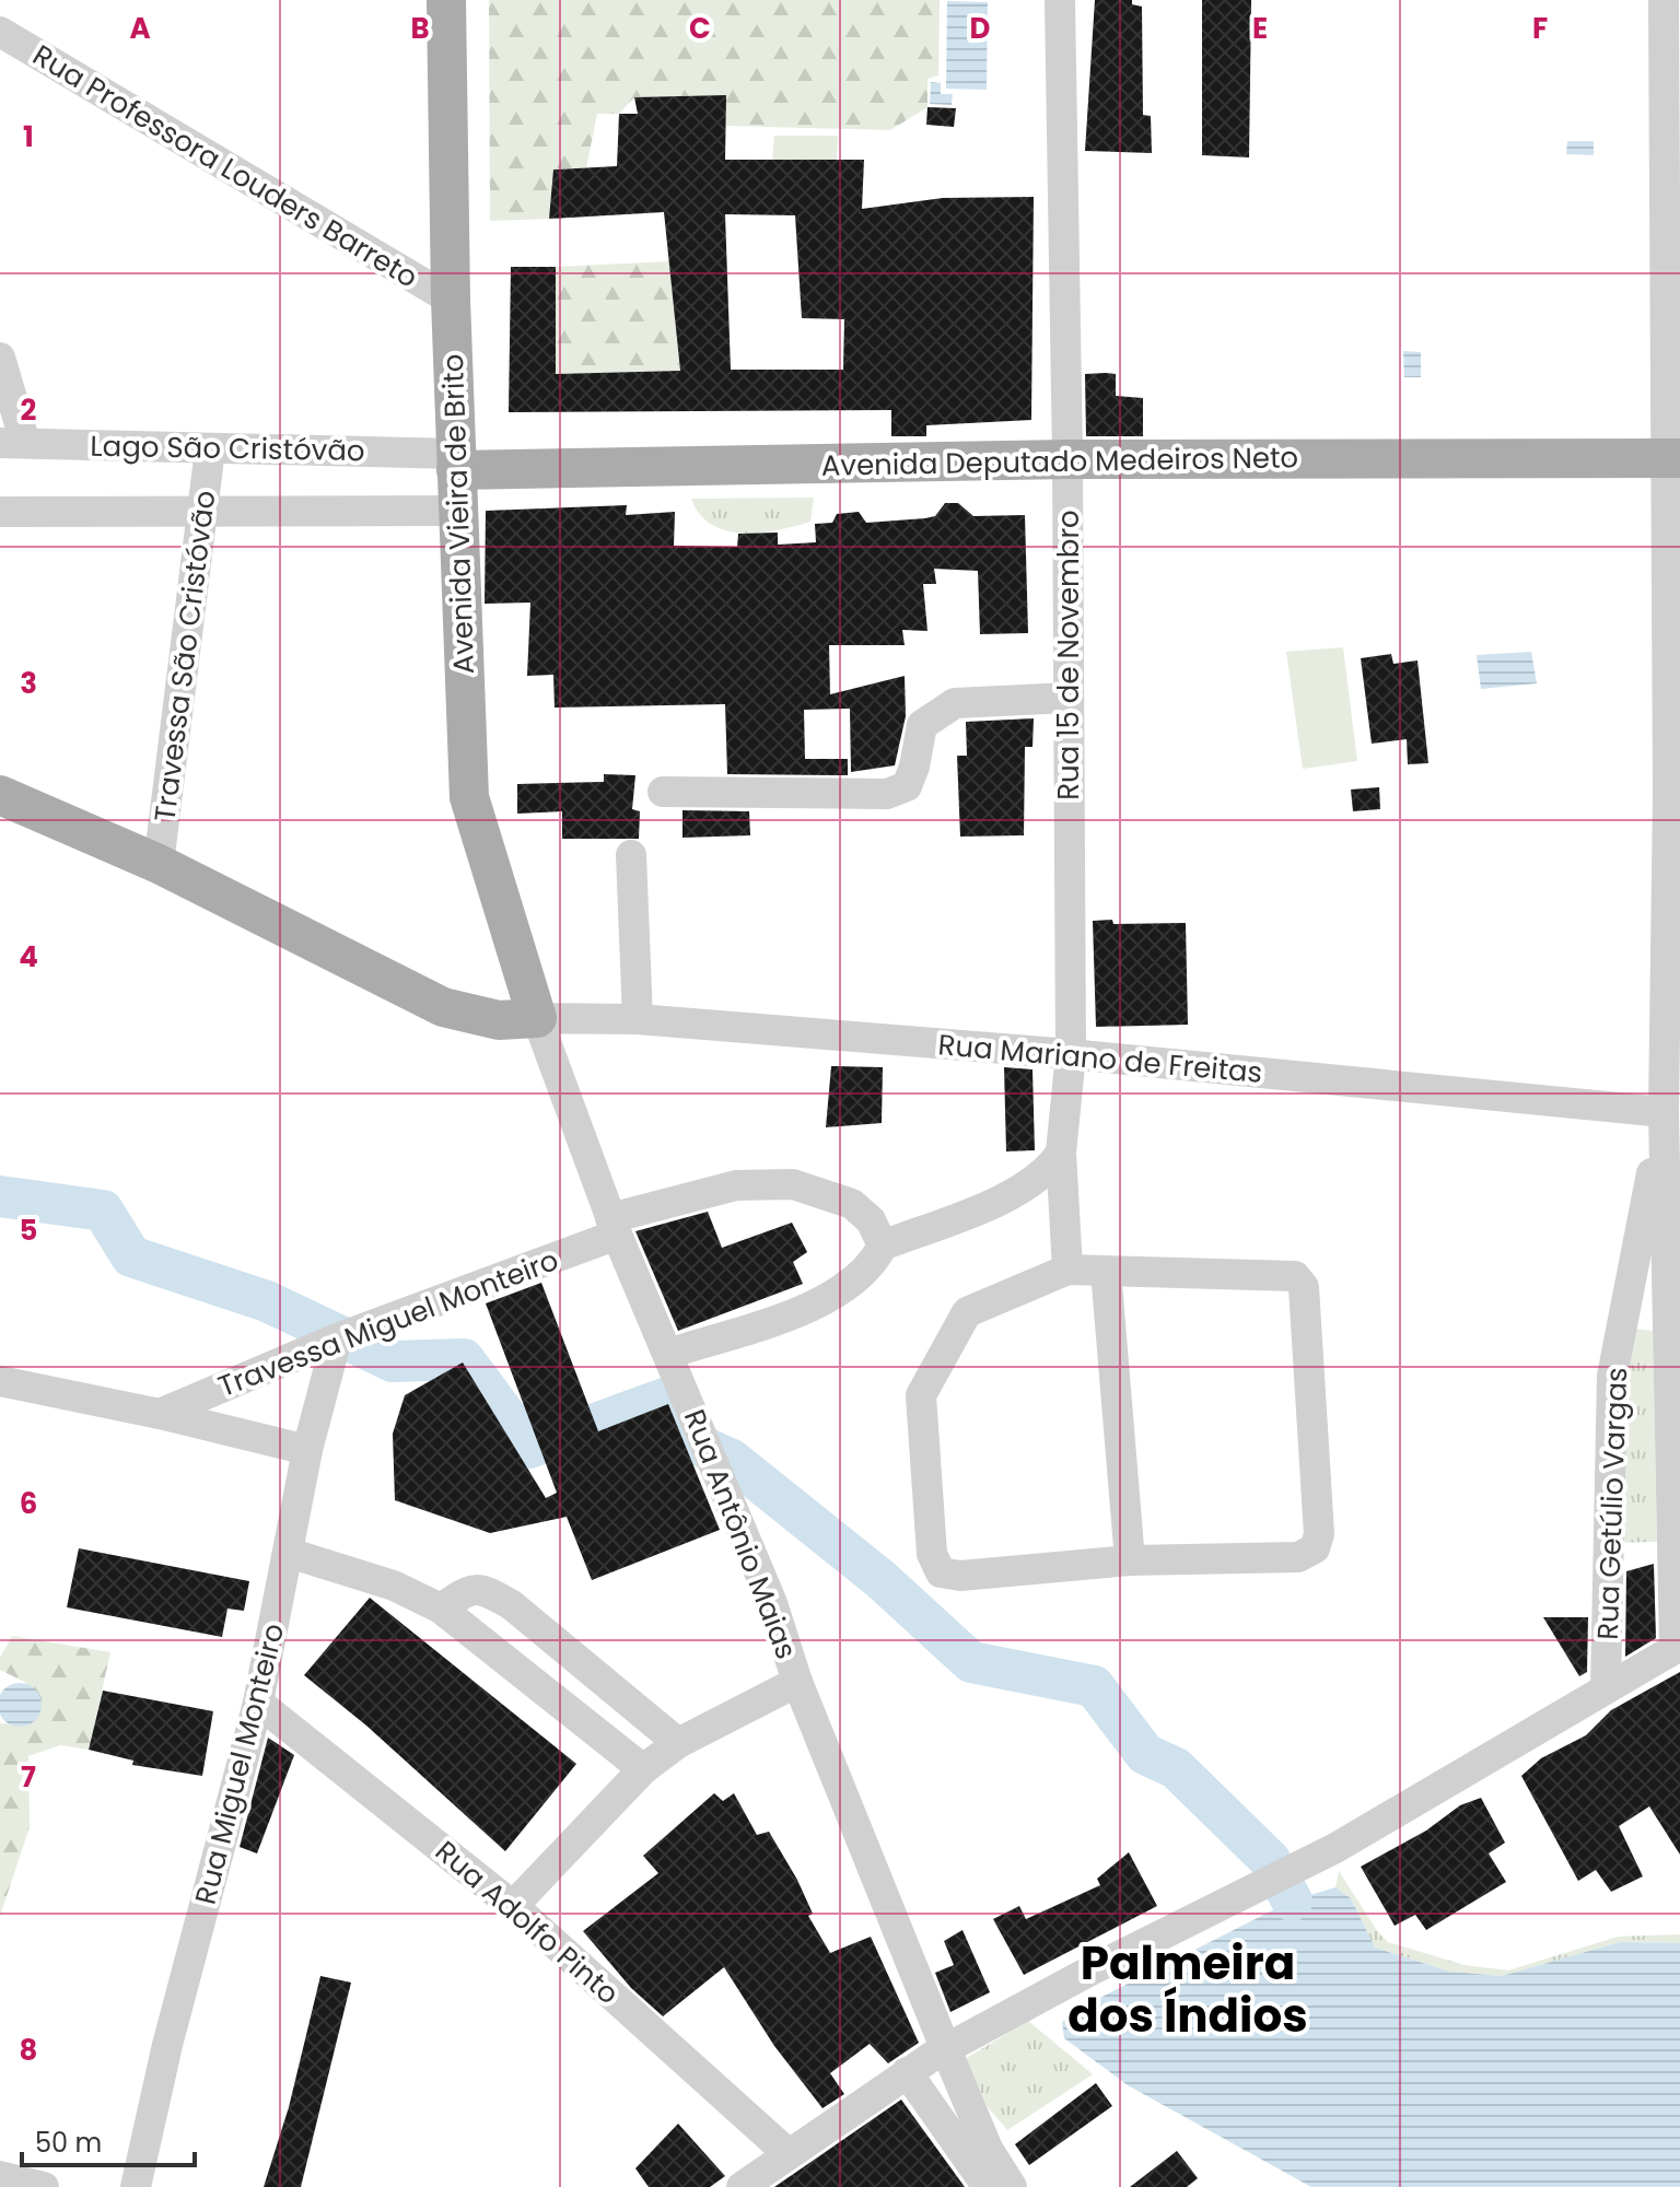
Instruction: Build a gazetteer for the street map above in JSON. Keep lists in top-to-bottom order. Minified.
{"streets":{"main road":["Avenida Deputado Medeiros Neto","Avenida Vieira de Brito"],"street":["Rua Professora Louders Barreto","Lago São Cristóvão","Rua 15 de Novembro","Travessa São Cristóvão","Rua Mariano de Freitas","Travessa Miguel Monteiro","Rua Getúlio Vargas","Rua Antônio Maias","Rua Miguel Monteiro","Rua Adolfo Pinto"]},"crossings":[["Rua Professora Louders Barreto","Avenida Vieira de Brito"],["Lago São Cristóvão","Avenida Deputado Medeiros Neto"],["Lago São Cristóvão","Avenida Vieira de Brito"],["Lago São Cristóvão","Travessa São Cristóvão"],["Avenida Deputado Medeiros Neto","Avenida Vieira de Brito"],["Avenida Deputado Medeiros Neto","Rua 15 de Novembro"],["Avenida Deputado Medeiros Neto","Rua Getúlio Vargas"],["Avenida Vieira de Brito","Rua Mariano de Freitas"],["Avenida Vieira de Brito","Rua Antônio Maias"],["Rua 15 de Novembro","Rua Mariano de Freitas"],["Rua Mariano de Freitas","Rua Getúlio Vargas"],["Rua Mariano de Freitas","Rua Antônio Maias"],["Travessa Miguel Monteiro","Rua Antônio Maias"],["Travessa Miguel Monteiro","Rua Miguel Monteiro"],["Rua Miguel Monteiro","Rua Adolfo Pinto"]],"districts":["Palmeira dos Índios"],"scale_bar":"50 m","grid":{"columns":["A","B","C","D","E","F"],"rows":["1","2","3","4","5","6","7","8"]}}
